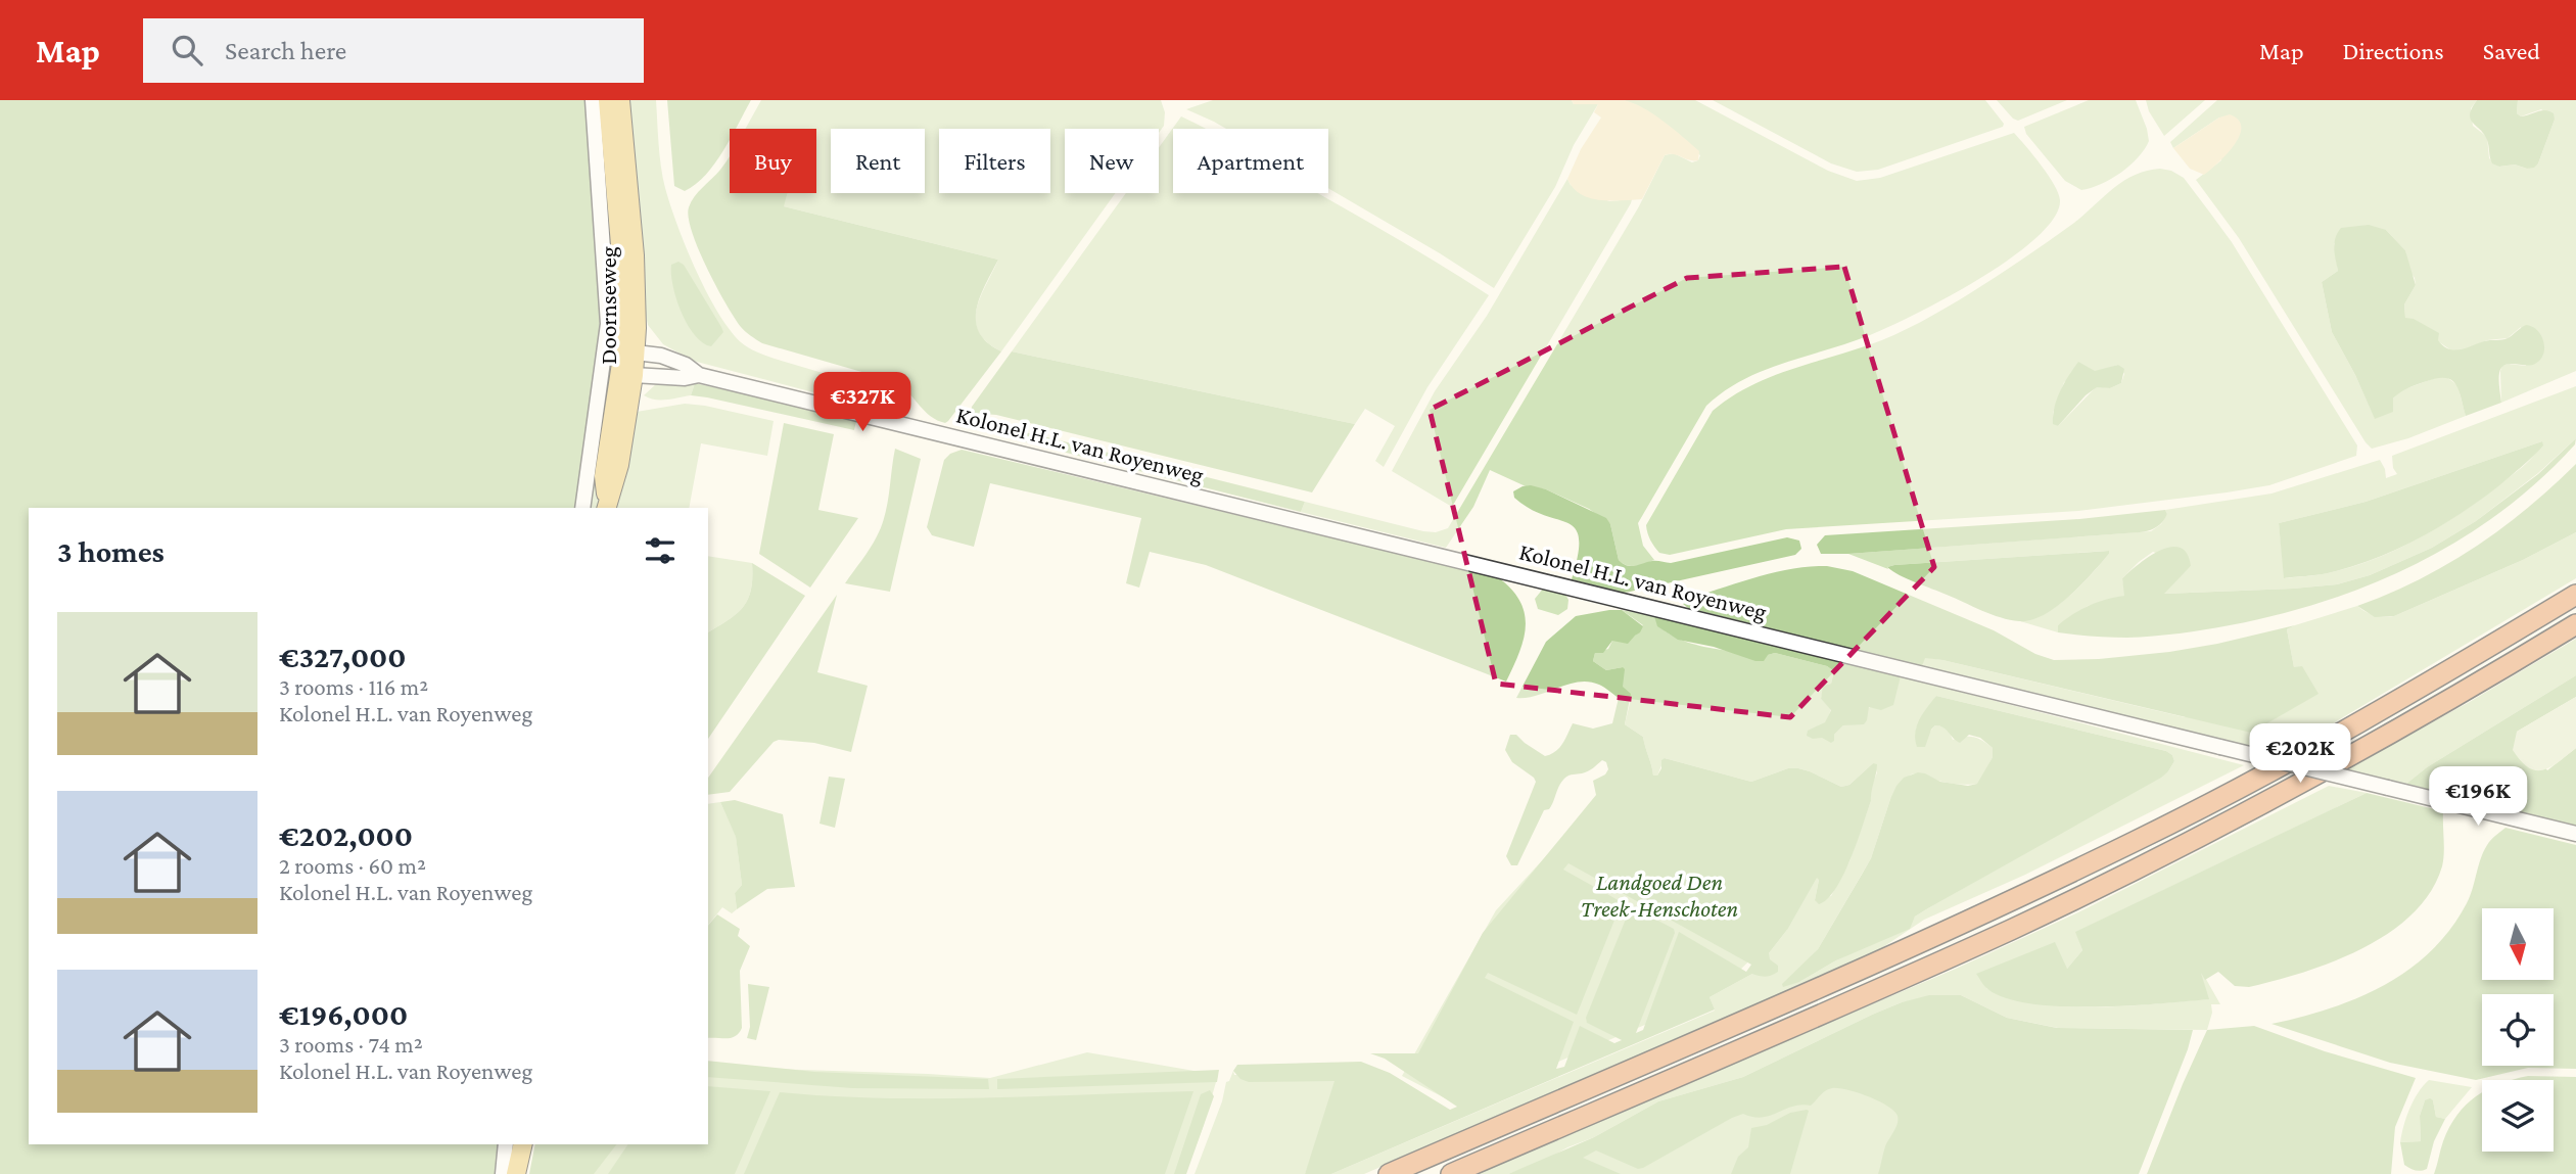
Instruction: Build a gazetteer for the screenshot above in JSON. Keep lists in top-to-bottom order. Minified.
{"streets":{"main road":["Doornseweg"],"street":["Kolonel H.L. van Royenweg"]},"crossings":[["Doornseweg","Kolonel H.L. van Royenweg"]],"parks":["Landgoed Den Treek-Henschoten"],"north":"bottom","page":{"header":"Map","search":"Search here","nav":["Map","Directions","Saved"],"chip":["Buy","Rent","Filters","New","Apartment"],"price":["€327K","€202K","€196K"],"heading":"3 homes","list":[{"name":"€327,000","note":"3 rooms · 116 m² · Kolonel H.L. van Royenweg"},{"name":"€202,000","note":"2 rooms · 60 m² · Kolonel H.L. van Royenweg"},{"name":"€196,000","note":"3 rooms · 74 m² · Kolonel H.L. van Royenweg"}]}}
